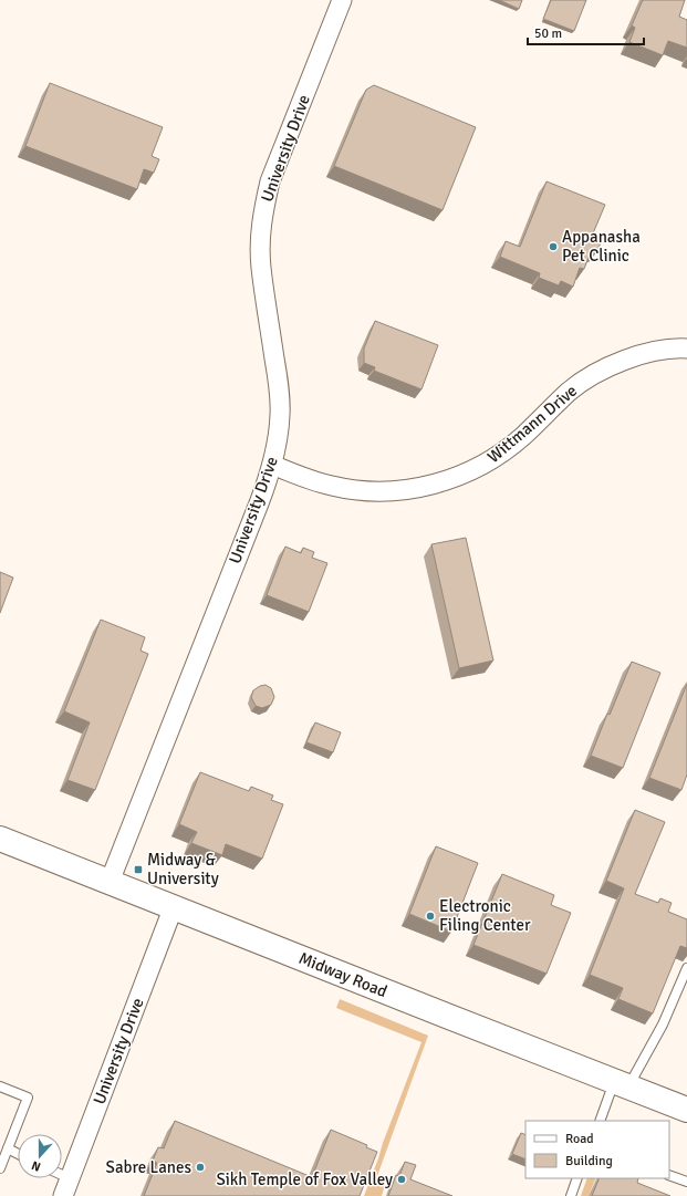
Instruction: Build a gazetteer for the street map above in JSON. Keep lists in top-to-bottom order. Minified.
{"streets":{"main road":["Midway Road"],"street":["University Drive","Wittmann Drive"]},"crossings":[["University Drive","Wittmann Drive"],["University Drive","Midway Road"]],"places":{"other":["Appanasha Pet Clinic","Electronic Filing Center","Sabre Lanes","Sikh Temple of Fox Valley"],"transit":["Midway & University"]},"legend":["Road","Building"],"scale_bar":"50 m","north":"bottom"}
